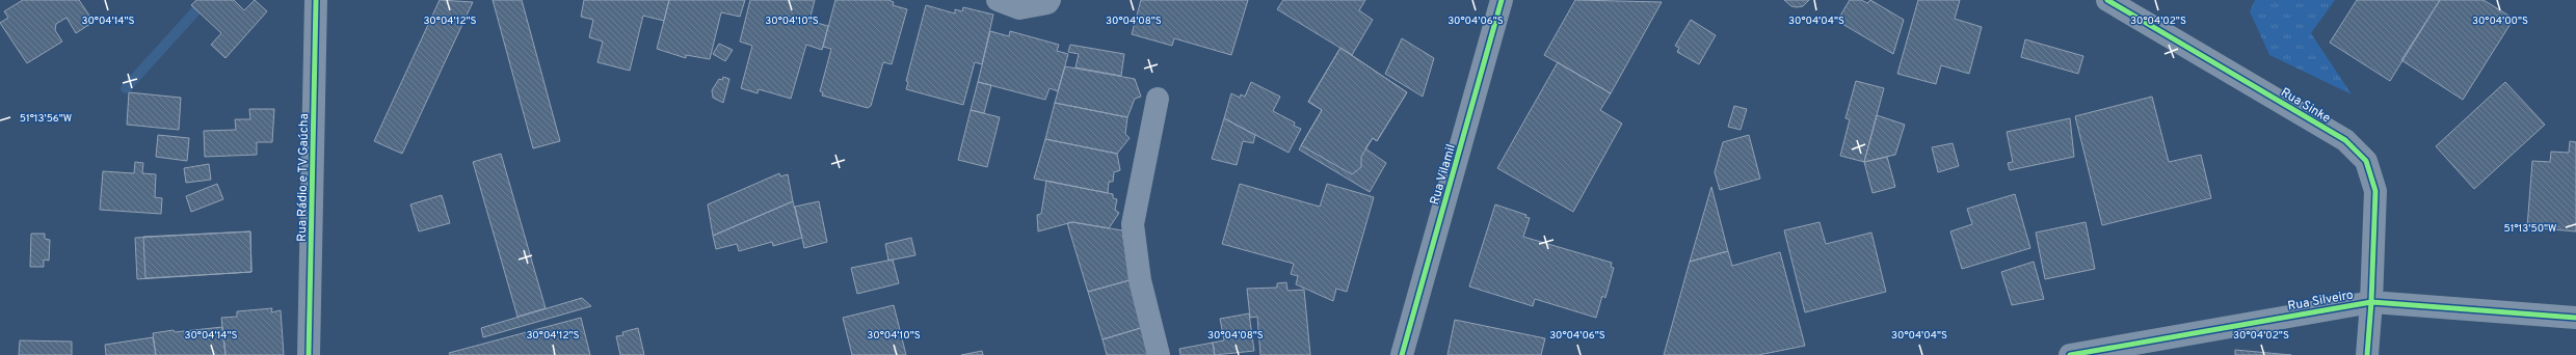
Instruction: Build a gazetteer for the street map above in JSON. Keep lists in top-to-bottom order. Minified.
{"streets":{"street":["Rua Sinke","Rua Vilamil","Rua Rádio e TV Gaúcha","Rua Silveiro"]},"crossings":[["Rua Sinke","Rua Silveiro"]],"coordinates":["30°04'14\"S","30°04'12\"S","30°04'10\"S","30°04'08\"S","30°04'06\"S","30°04'04\"S","30°04'02\"S","30°04'00\"S","51°13'56\"W","51°13'50\"W"]}
